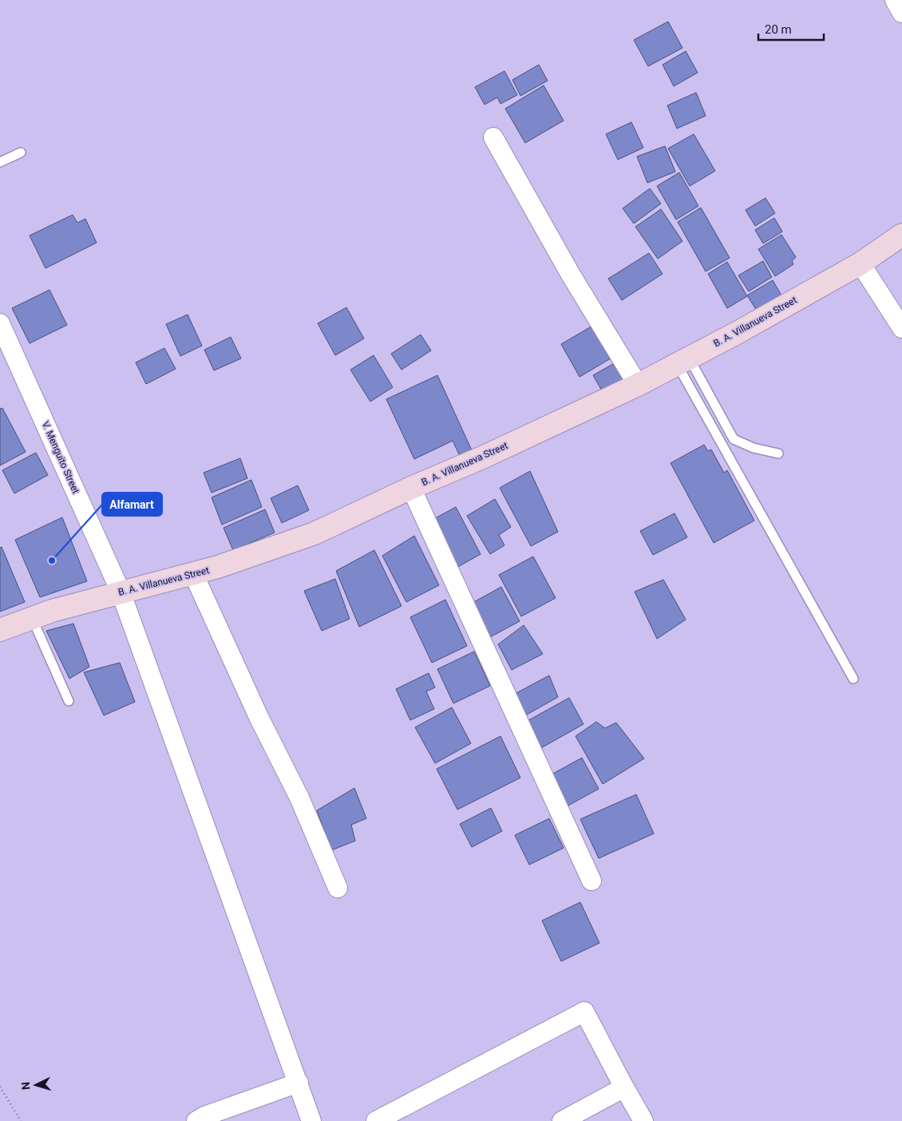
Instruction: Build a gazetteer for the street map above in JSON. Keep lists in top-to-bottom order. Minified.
{"streets":{"street":["B. A. Villanueva Street","V. Menguito Street"]},"crossings":[["B. A. Villanueva Street","V. Menguito Street"]],"places":["Alfamart"],"scale_bar":"20 m","north":"left"}
